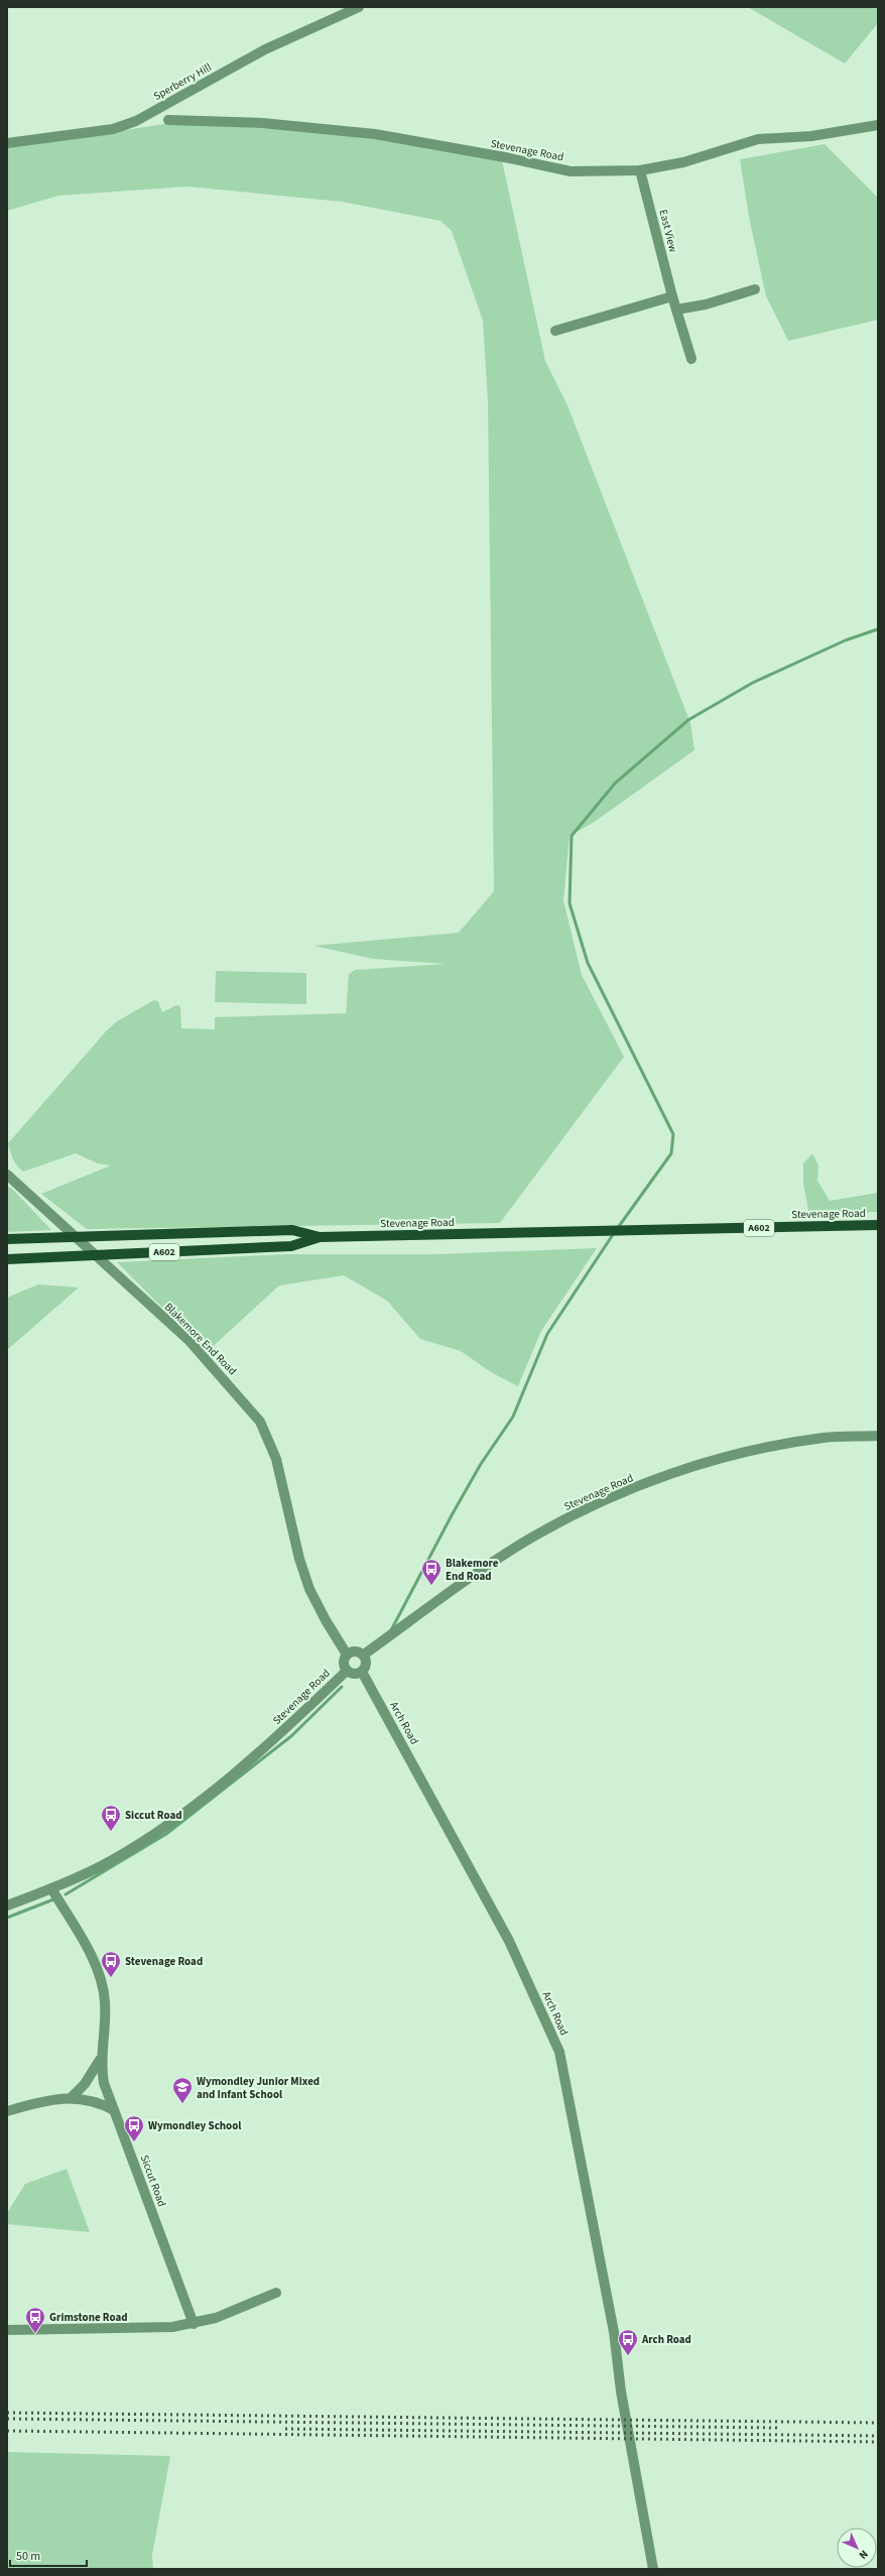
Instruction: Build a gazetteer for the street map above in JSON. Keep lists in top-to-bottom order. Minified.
{"streets":{"main road":["Stevenage Road","A602"],"street":["Sperberry Hill","East View","Blakemore End Road","Arch Road","Siccut Road"]},"crossings":[["Stevenage Road","East View"],["Stevenage Road","A602"],["Stevenage Road","Blakemore End Road"],["Stevenage Road","Arch Road"],["Stevenage Road","Siccut Road"],["Blakemore End Road","Arch Road"]],"places":{"bus stop":["Blakemore End Road","Siccut Road","Stevenage Road","Wymondley School","Grimstone Road","Arch Road"],"school or university":["Wymondley Junior Mixed and Infant School"]},"scale_bar":"50 m","north":"bottom right"}
